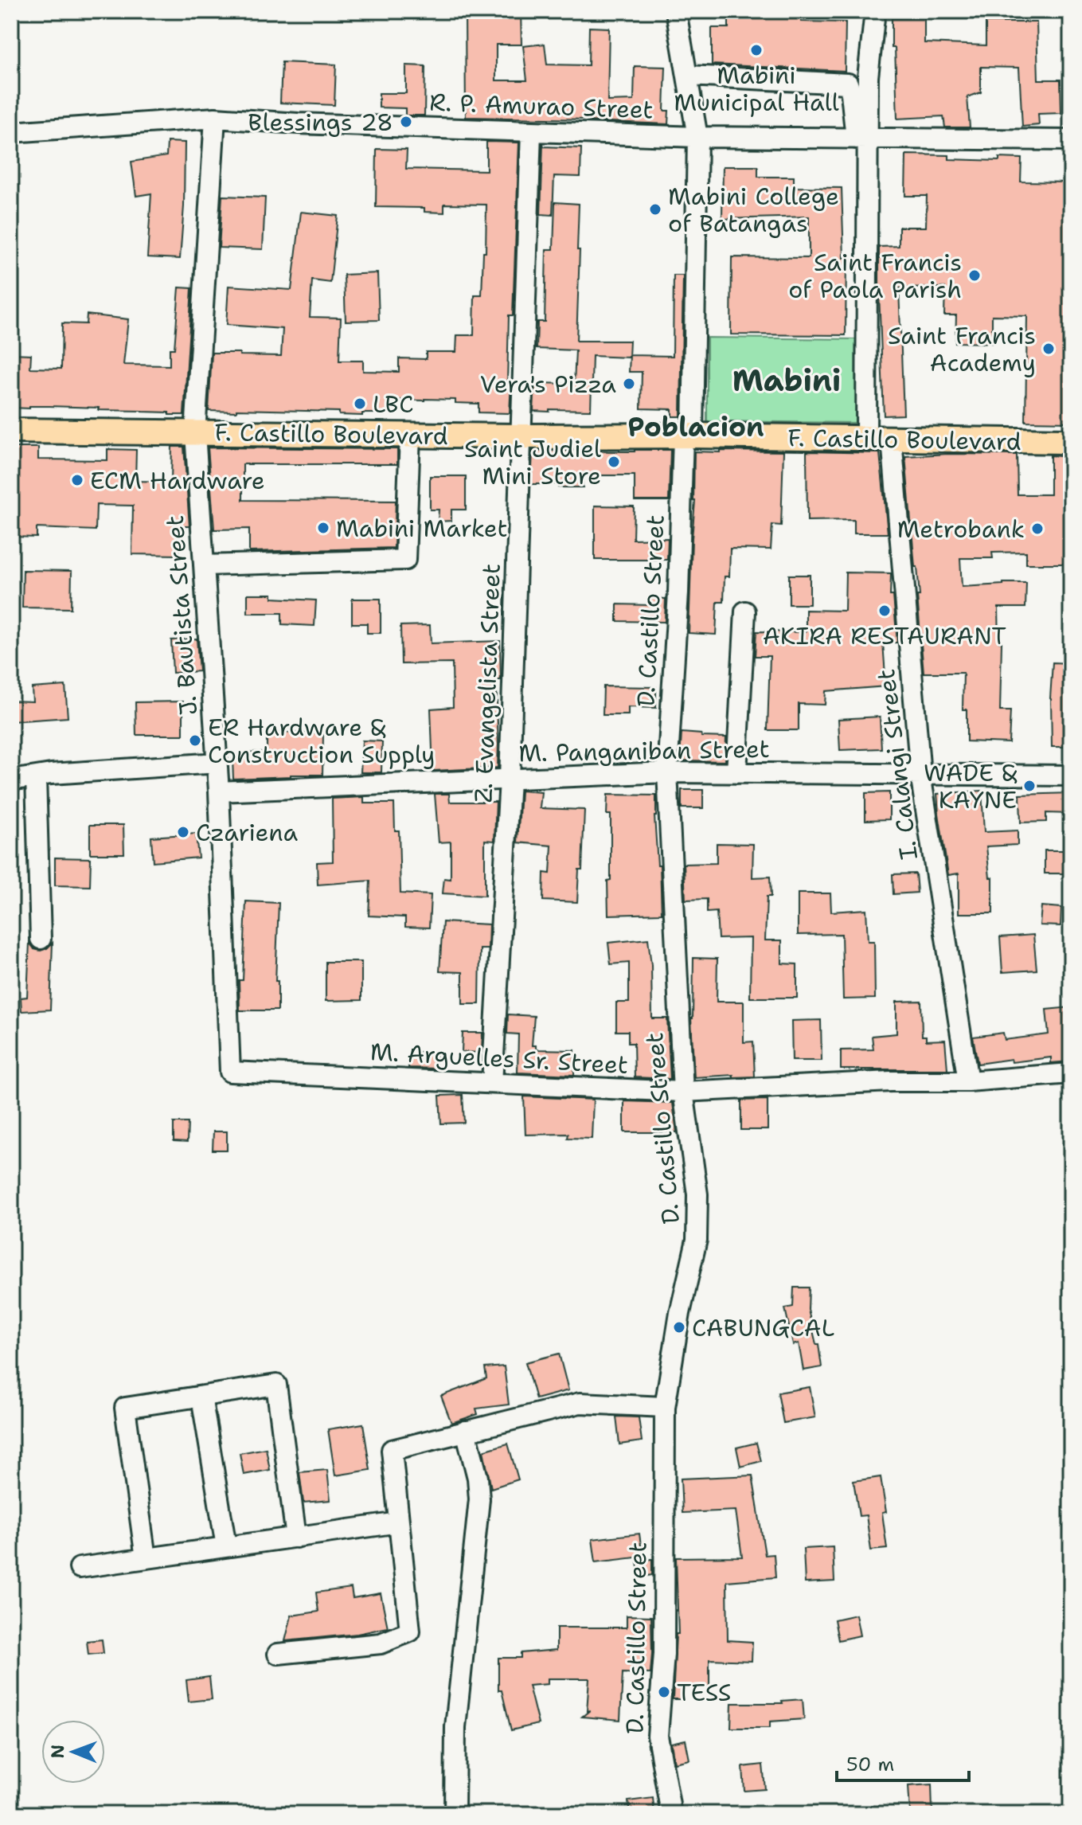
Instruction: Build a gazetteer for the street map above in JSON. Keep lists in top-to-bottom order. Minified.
{"streets":{"main road":["F. Castillo Boulevard"],"street":["R. P. Amurao Street","D. Castillo Street","J. Bautista Street","Z. Evangelista Street","M. Panganiban Street","I. Calangi Street","M. Arguelles Sr. Street"]},"crossings":[["R. P. Amurao Street","D. Castillo Street"],["R. P. Amurao Street","J. Bautista Street"],["R. P. Amurao Street","Z. Evangelista Street"],["F. Castillo Boulevard","D. Castillo Street"],["F. Castillo Boulevard","J. Bautista Street"],["F. Castillo Boulevard","Z. Evangelista Street"],["F. Castillo Boulevard","I. Calangi Street"],["D. Castillo Street","M. Panganiban Street"],["D. Castillo Street","M. Arguelles Sr. Street"],["J. Bautista Street","M. Panganiban Street"],["J. Bautista Street","M. Arguelles Sr. Street"],["Z. Evangelista Street","M. Panganiban Street"],["Z. Evangelista Street","M. Arguelles Sr. Street"],["M. Panganiban Street","I. Calangi Street"],["I. Calangi Street","M. Arguelles Sr. Street"]],"districts":["Mabini","Poblacion"],"places":["Mabini Municipal Hall","Blessings 28","Mabini College of Batangas","Saint Francis of Paola Parish","Saint Francis Academy","Vera's Pizza","LBC","Saint Judiel Mini Store","ECM Hardware","Mabini Market","Metrobank","AKIRA RESTAURANT","ER Hardware & Construction Supply","WADE & KAYNE","Czariena","CABUNGCAL","TESS"],"scale_bar":"50 m","north":"left"}
